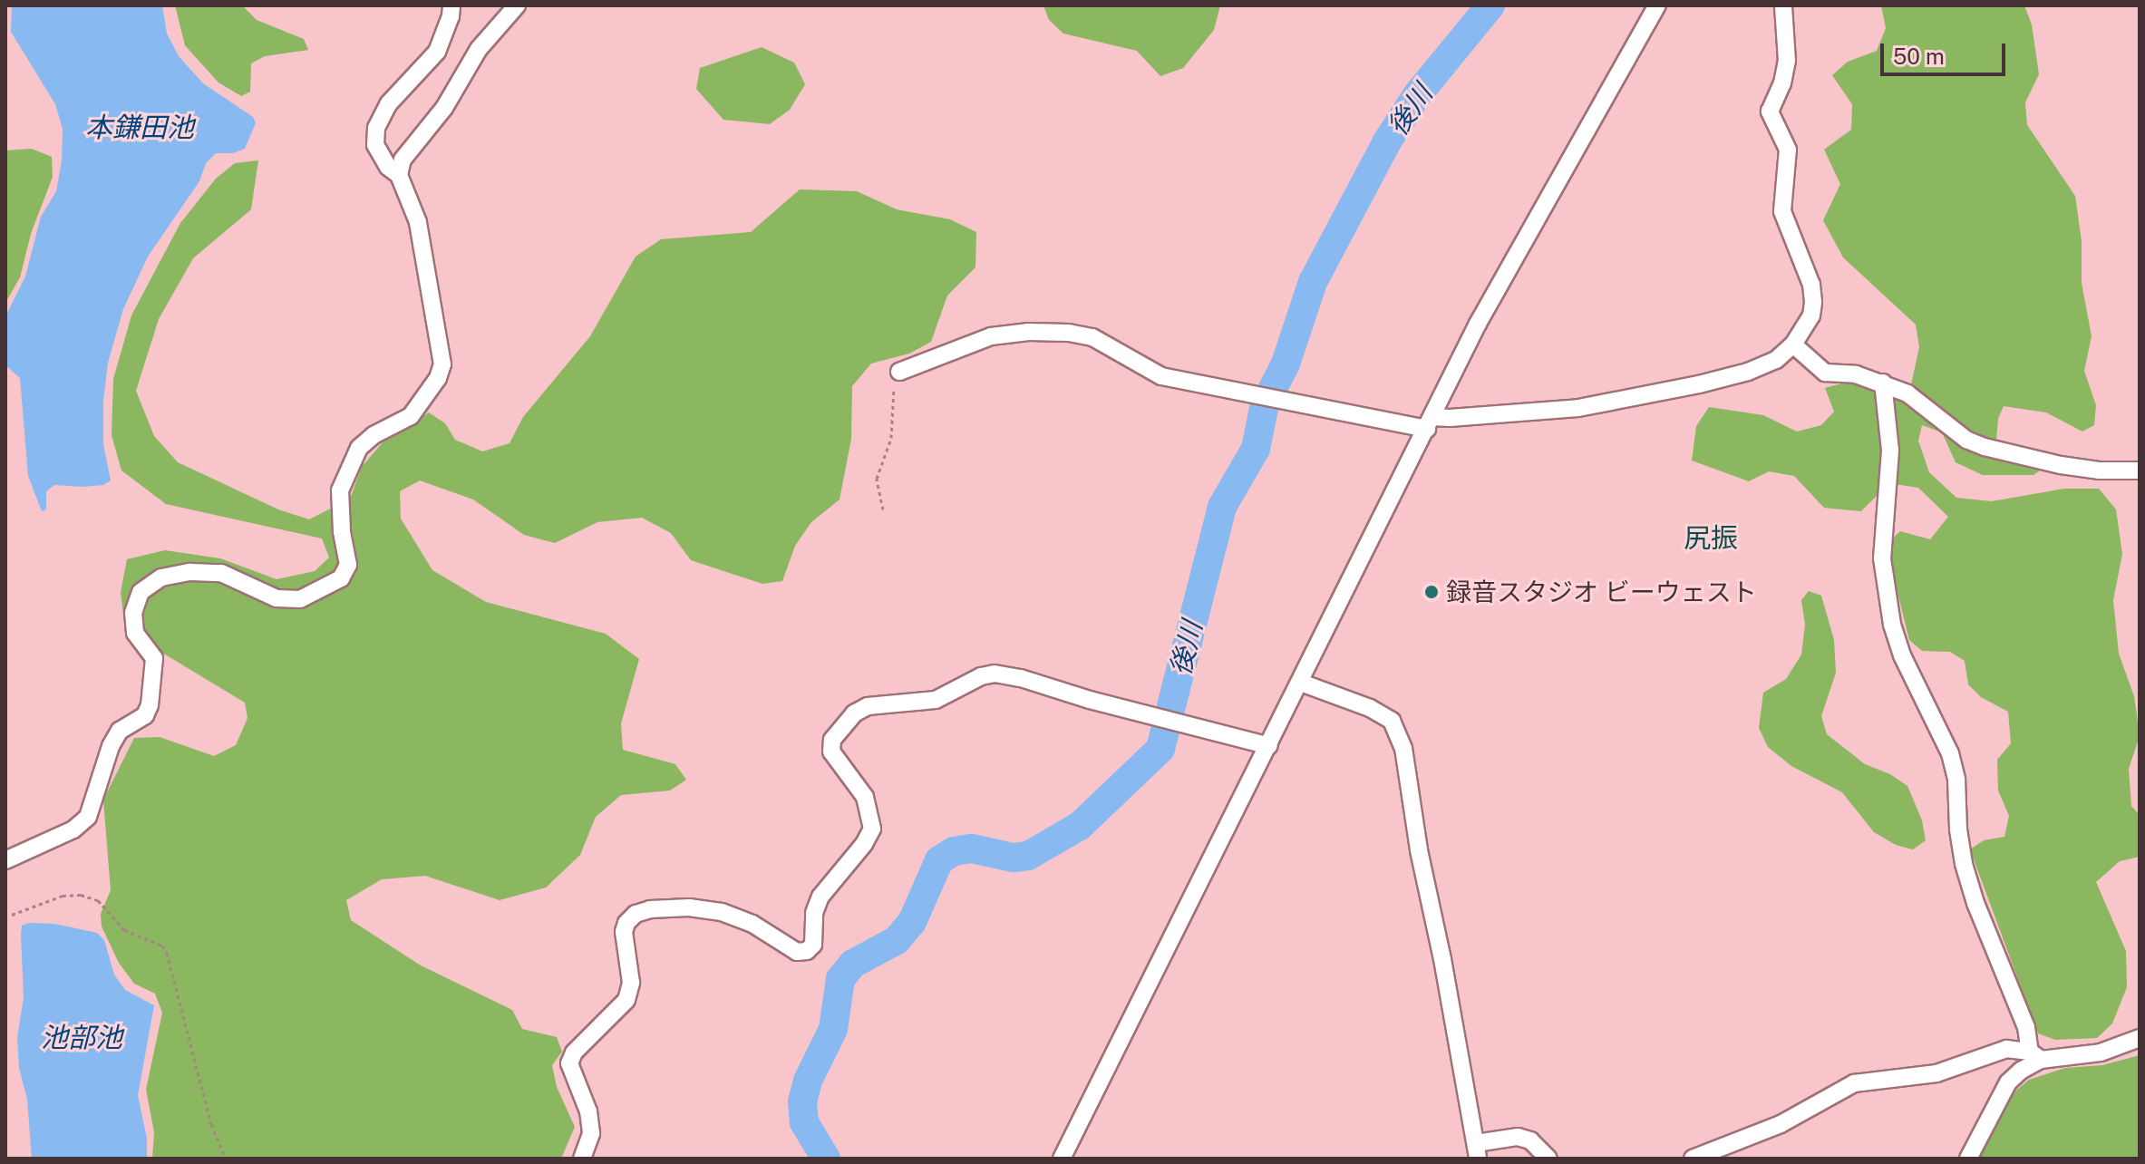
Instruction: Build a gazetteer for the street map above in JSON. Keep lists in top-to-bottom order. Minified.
{"districts":["尻振"],"water":["後川","本鎌田池","池部池"],"places":["録音スタジオ ビーウェスト"],"scale_bar":"50 m"}
